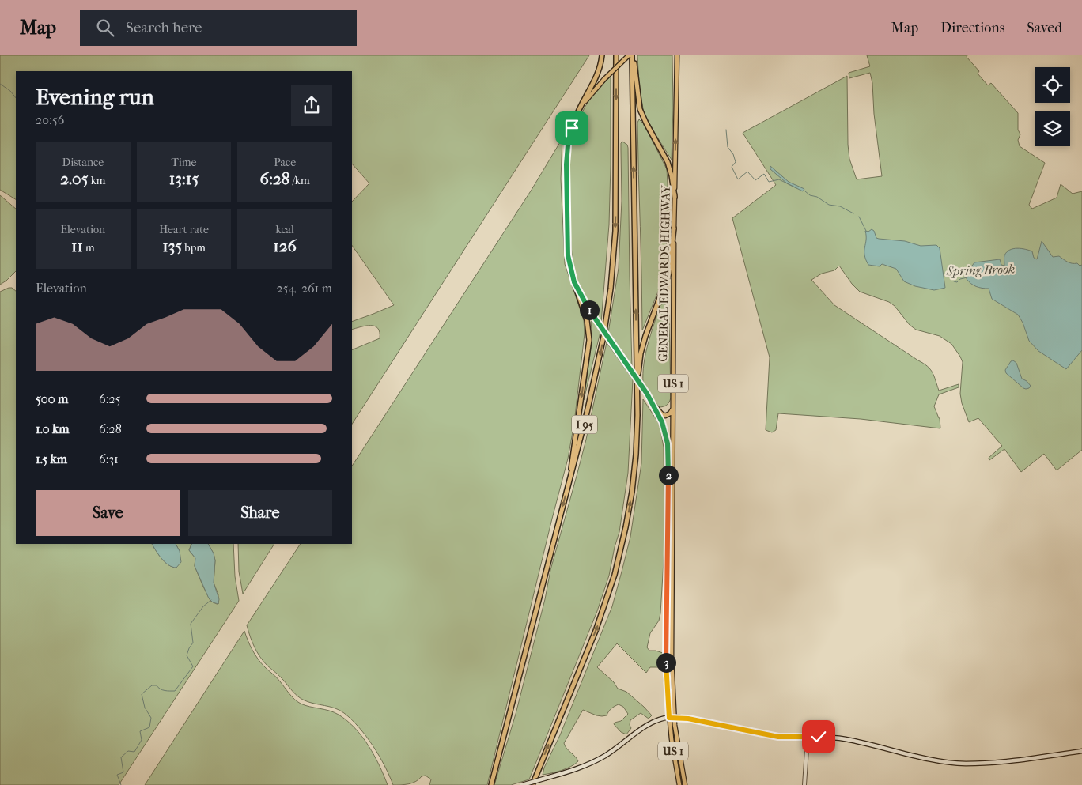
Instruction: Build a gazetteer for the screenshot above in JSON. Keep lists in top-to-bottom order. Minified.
{"streets":{"highway":["I 95"],"main road":["GENERAL EDWARDS HIGHWAY","US 1"]},"crossings":[["GENERAL EDWARDS HIGHWAY","US 1"]],"water":["Spring Brook"],"page":{"header":"Map","search":"Search here","nav":["Map","Directions","Saved"],"heading":["Evening run","20:56"],"stats":[["Distance","2.05 km"],["Time","13:15"],["Pace","6:28 /km"],["Elevation","11 m"],["Heart rate","135 bpm"],["kcal","126"]],"chart":["Elevation","254–261 m"],"pins":["1","2","3"],"list":[{"name":"500 m","note":"6:25"},{"name":"1.0 km","note":"6:28"},{"name":"1.5 km","note":"6:31"}],"buttons":["Save","Share"]}}
